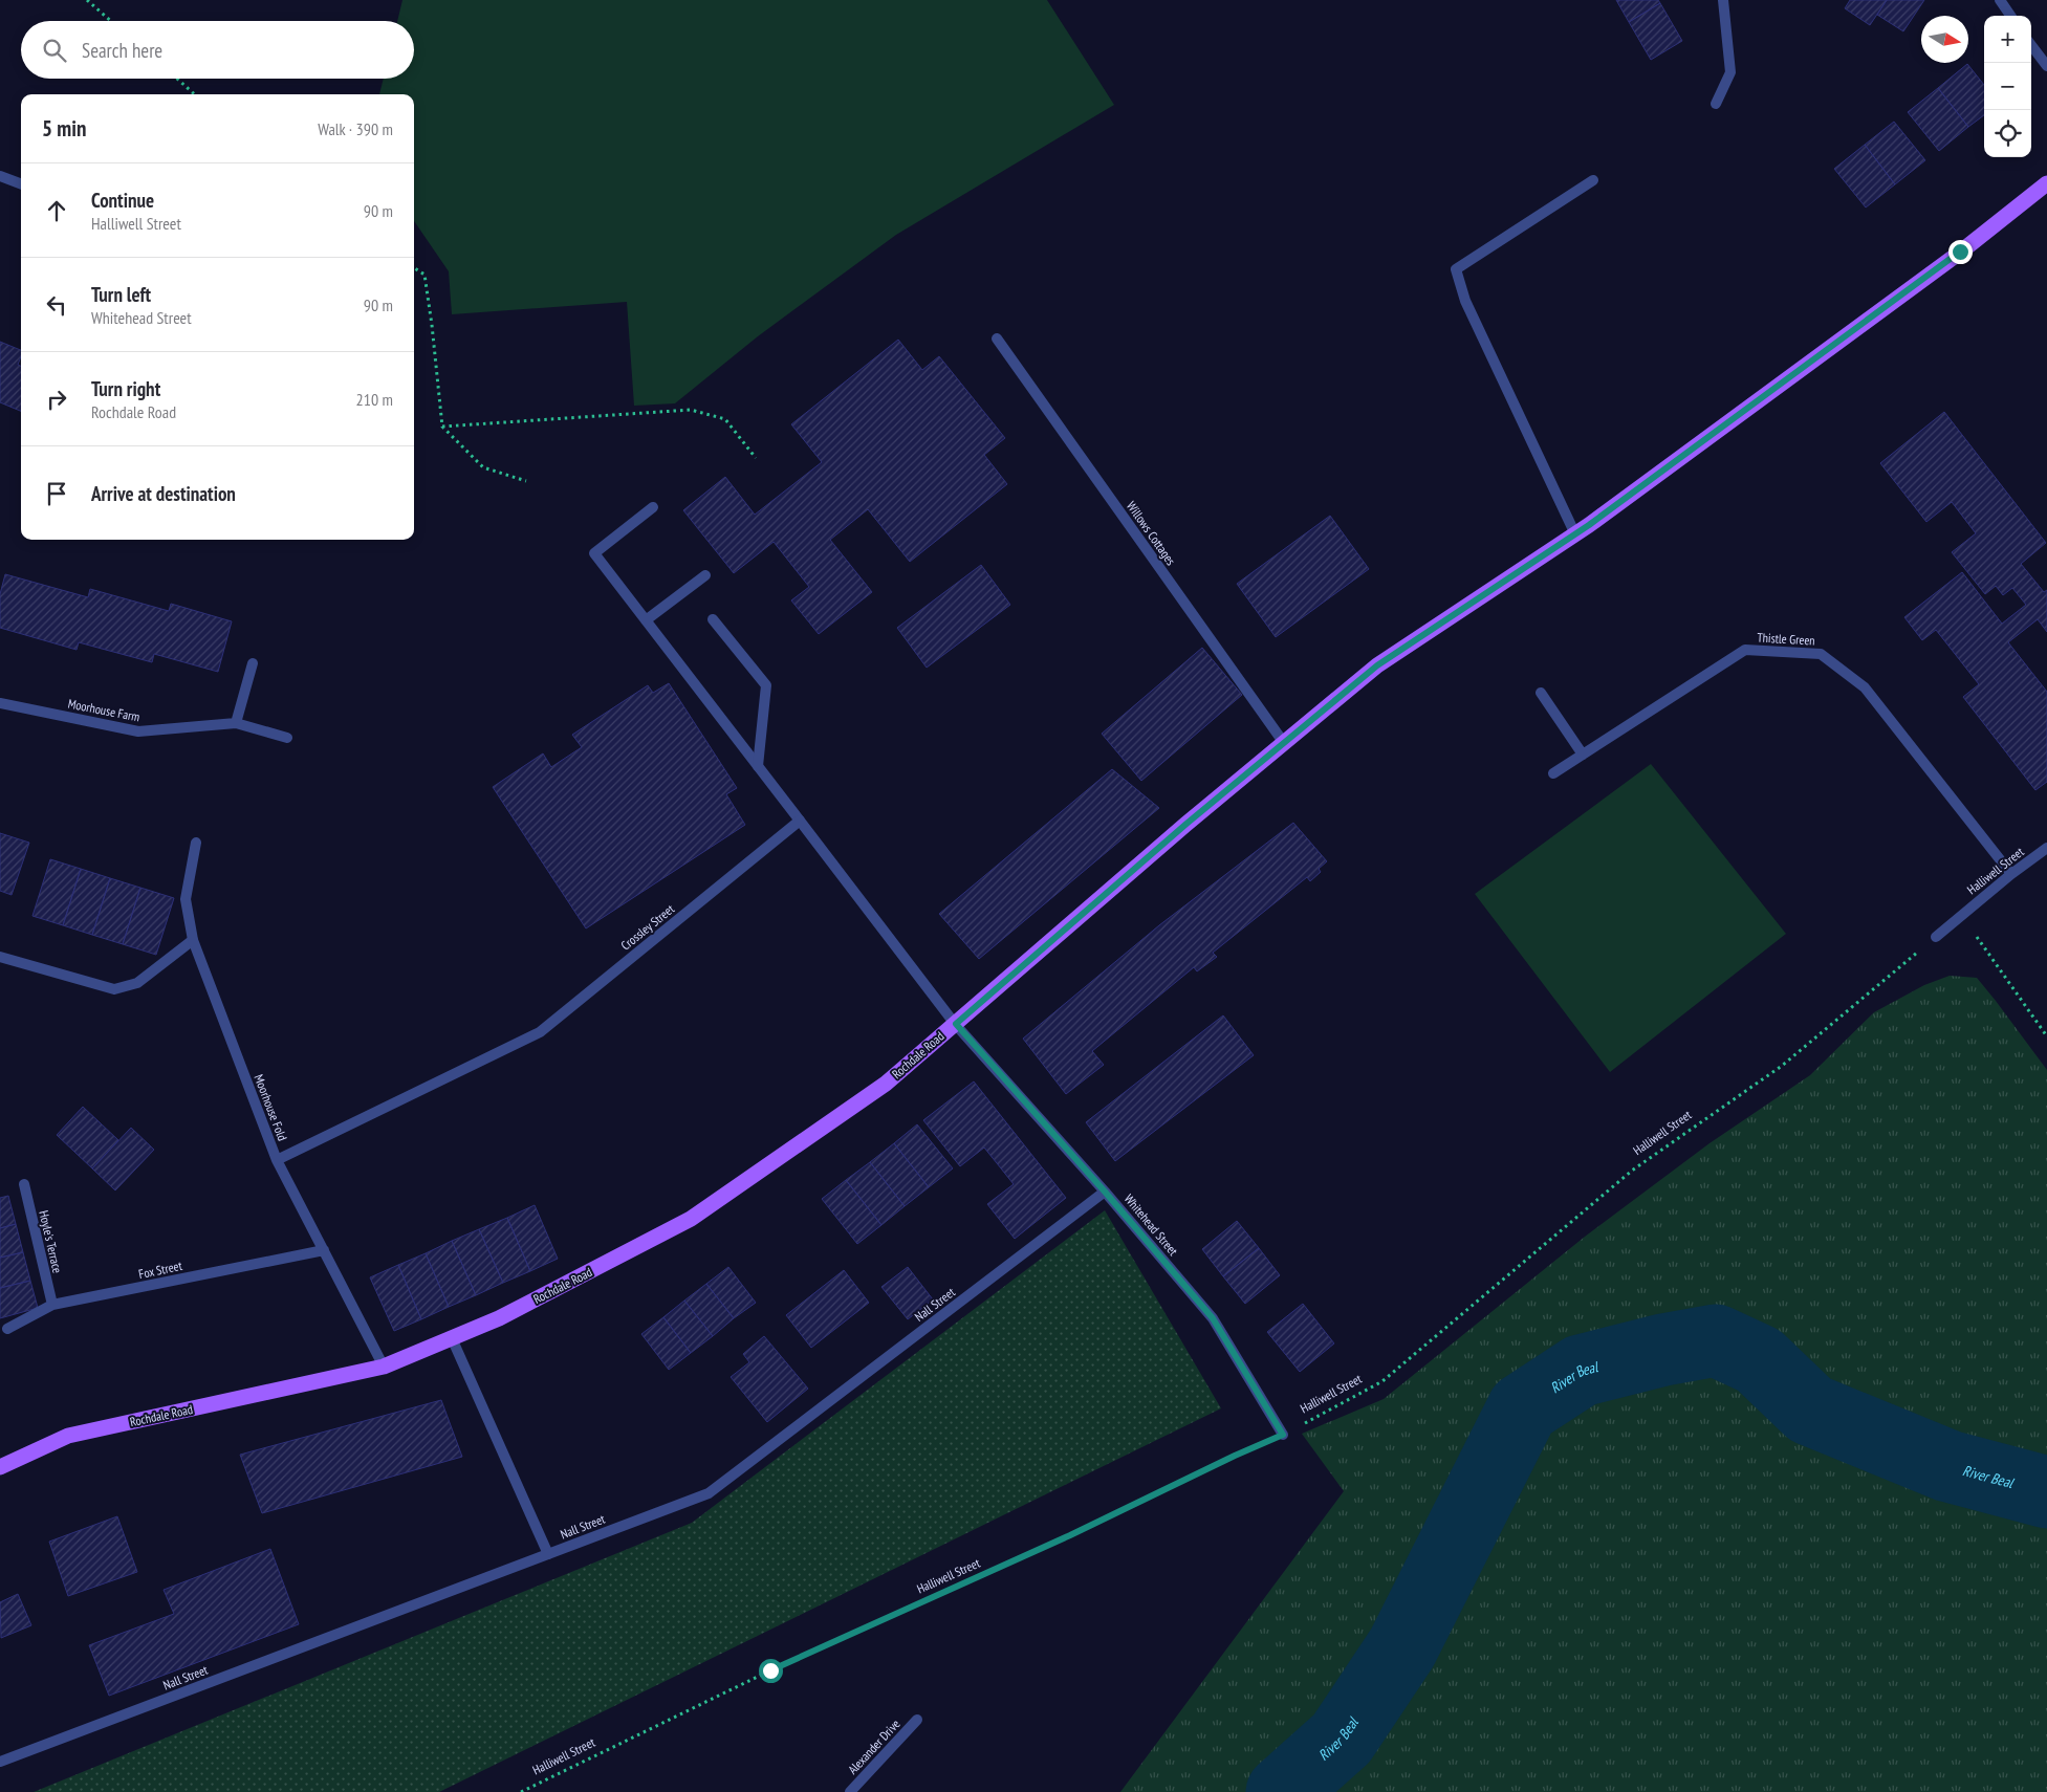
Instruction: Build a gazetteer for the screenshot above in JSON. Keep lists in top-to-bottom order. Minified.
{"streets":{"main road":["Rochdale Road"],"street":["Willows Cottages","Thistle Green","Moorhouse Farm","Halliwell Street","Crossley Street","Moorhouse Fold","Whitehead Street","Hoyle's Terrace","Fox Street","Nall Street","Alexander Drive"]},"crossings":[["Willows Cottages","Rochdale Road"],["Thistle Green","Halliwell Street"],["Halliwell Street","Whitehead Street"],["Crossley Street","Moorhouse Fold"],["Rochdale Road","Moorhouse Fold"],["Rochdale Road","Whitehead Street"],["Moorhouse Fold","Fox Street"],["Whitehead Street","Nall Street"],["Hoyle's Terrace","Fox Street"]],"water":["River Beal"],"north":"right","page":{"map_buttons":["+","−"],"search":"Search here","heading":["5 min","Walk · 390 m"],"list":[["Continue","Halliwell Street","90 m"],["Turn left","Whitehead Street","90 m"],["Turn right","Rochdale Road","210 m"],"Arrive at destination"]}}
